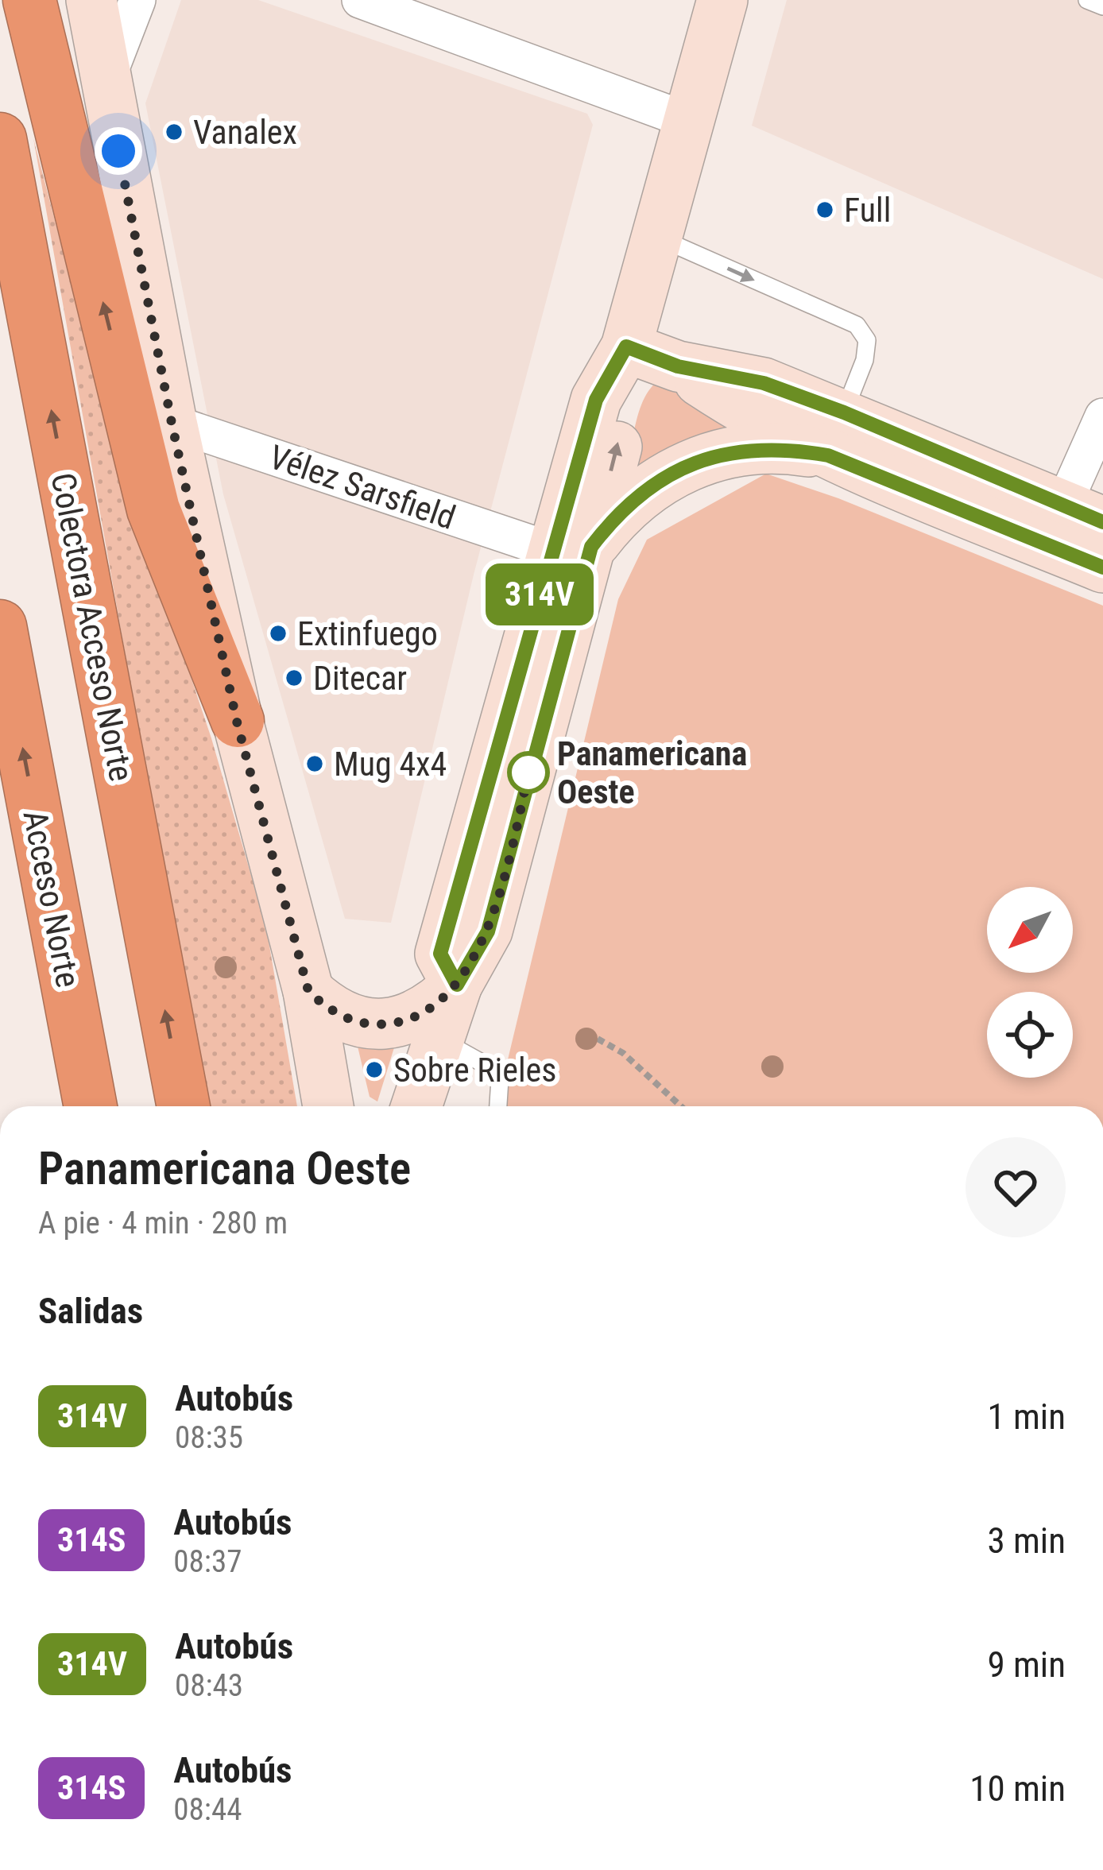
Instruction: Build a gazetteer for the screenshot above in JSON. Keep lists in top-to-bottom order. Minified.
{"streets":{"highway":["Colectora Acceso Norte","Acceso Norte"],"street":["Vélez Sarsfield"]},"one_way":["Acceso Norte"],"places":["Vanalex","Full","Extinfuego","Ditecar","Mug 4x4","Panamericana Oeste","Sobre Rieles"],"lines":["bus line 314V"],"north":"bottom left","page":{"on_map":"314V","heading":[["Panamericana Oeste","A pie · 4 min · 280 m"],"Salidas"],"list":[{"mark":"314V","name":"Autobús","note":"08:35","value":"1 min"},{"mark":"314S","name":"Autobús","note":"08:37","value":"3 min"},{"mark":"314V","name":"Autobús","note":"08:43","value":"9 min"},{"mark":"314S","name":"Autobús","note":"08:44","value":"10 min"}]}}
